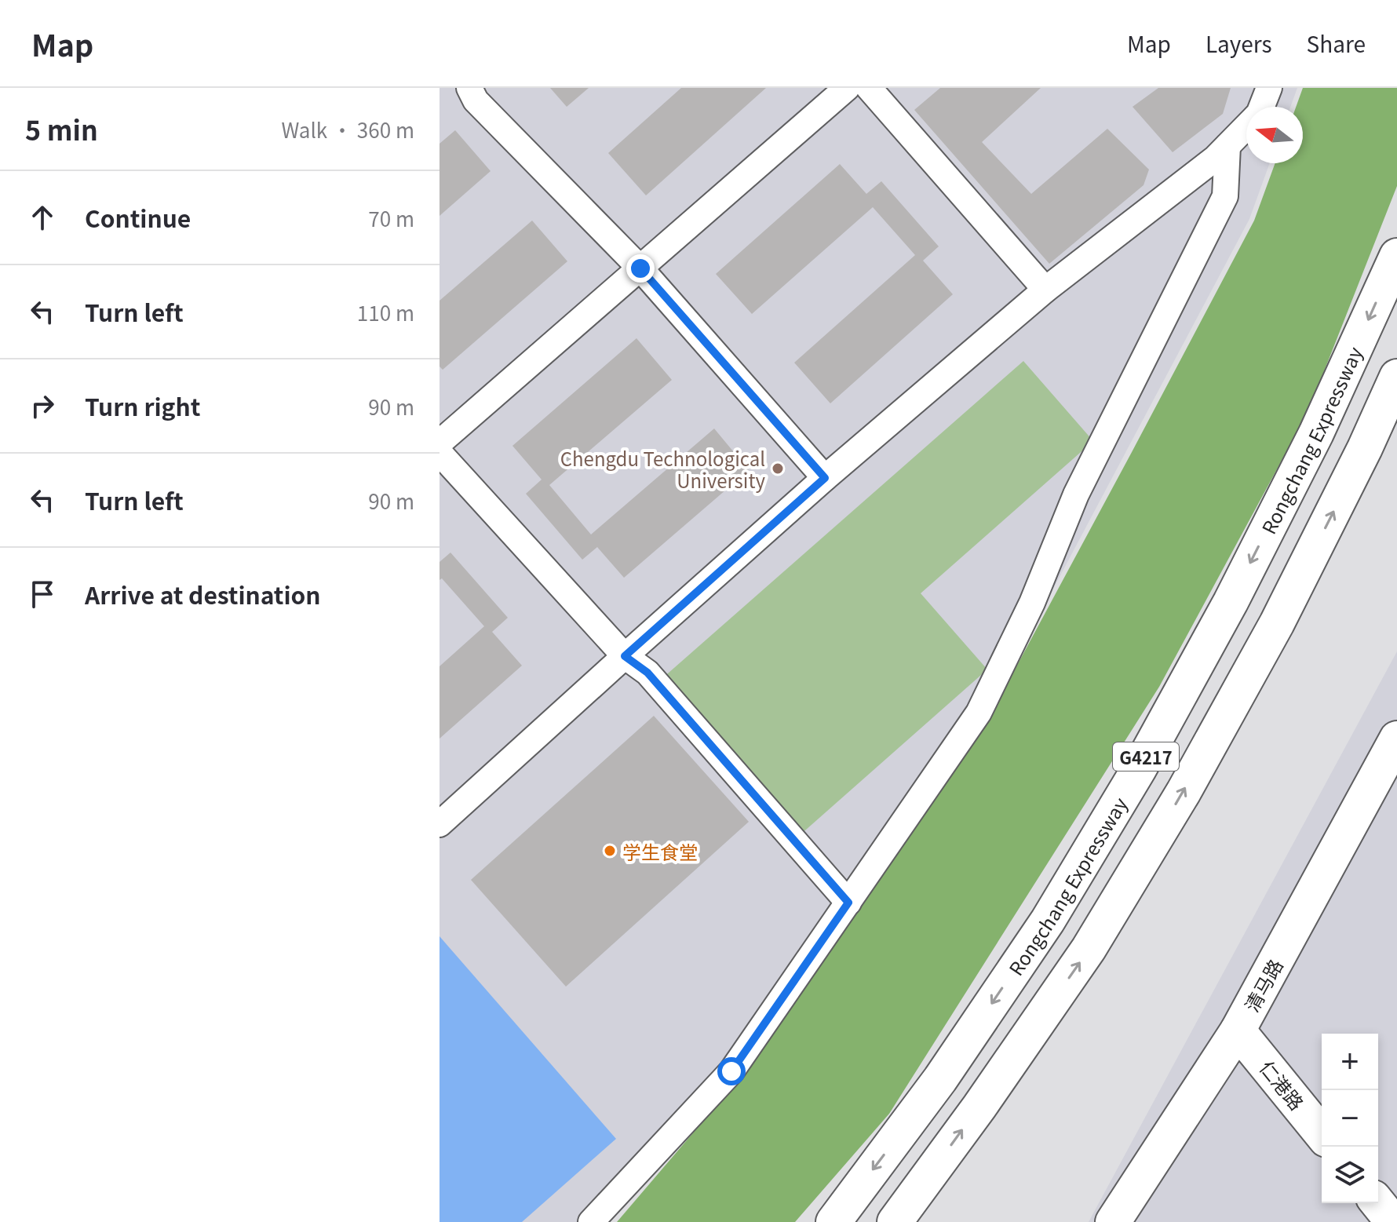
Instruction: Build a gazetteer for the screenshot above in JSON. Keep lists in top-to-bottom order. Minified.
{"streets":{"main road":["Rongchang Expressway","G4217","清马路","仁港路"]},"crossings":[["清马路","仁港路"]],"places":["Chengdu Technological University","学生食堂"],"north":"left","page":{"header":"Map","nav":["Map","Layers","Share"],"heading":["5 min","Walk · 360 m"],"list":[["Continue","70 m"],["Turn left","110 m"],["Turn right","90 m"],["Turn left","90 m"],"Arrive at destination"],"map_buttons":["+","−"]}}
